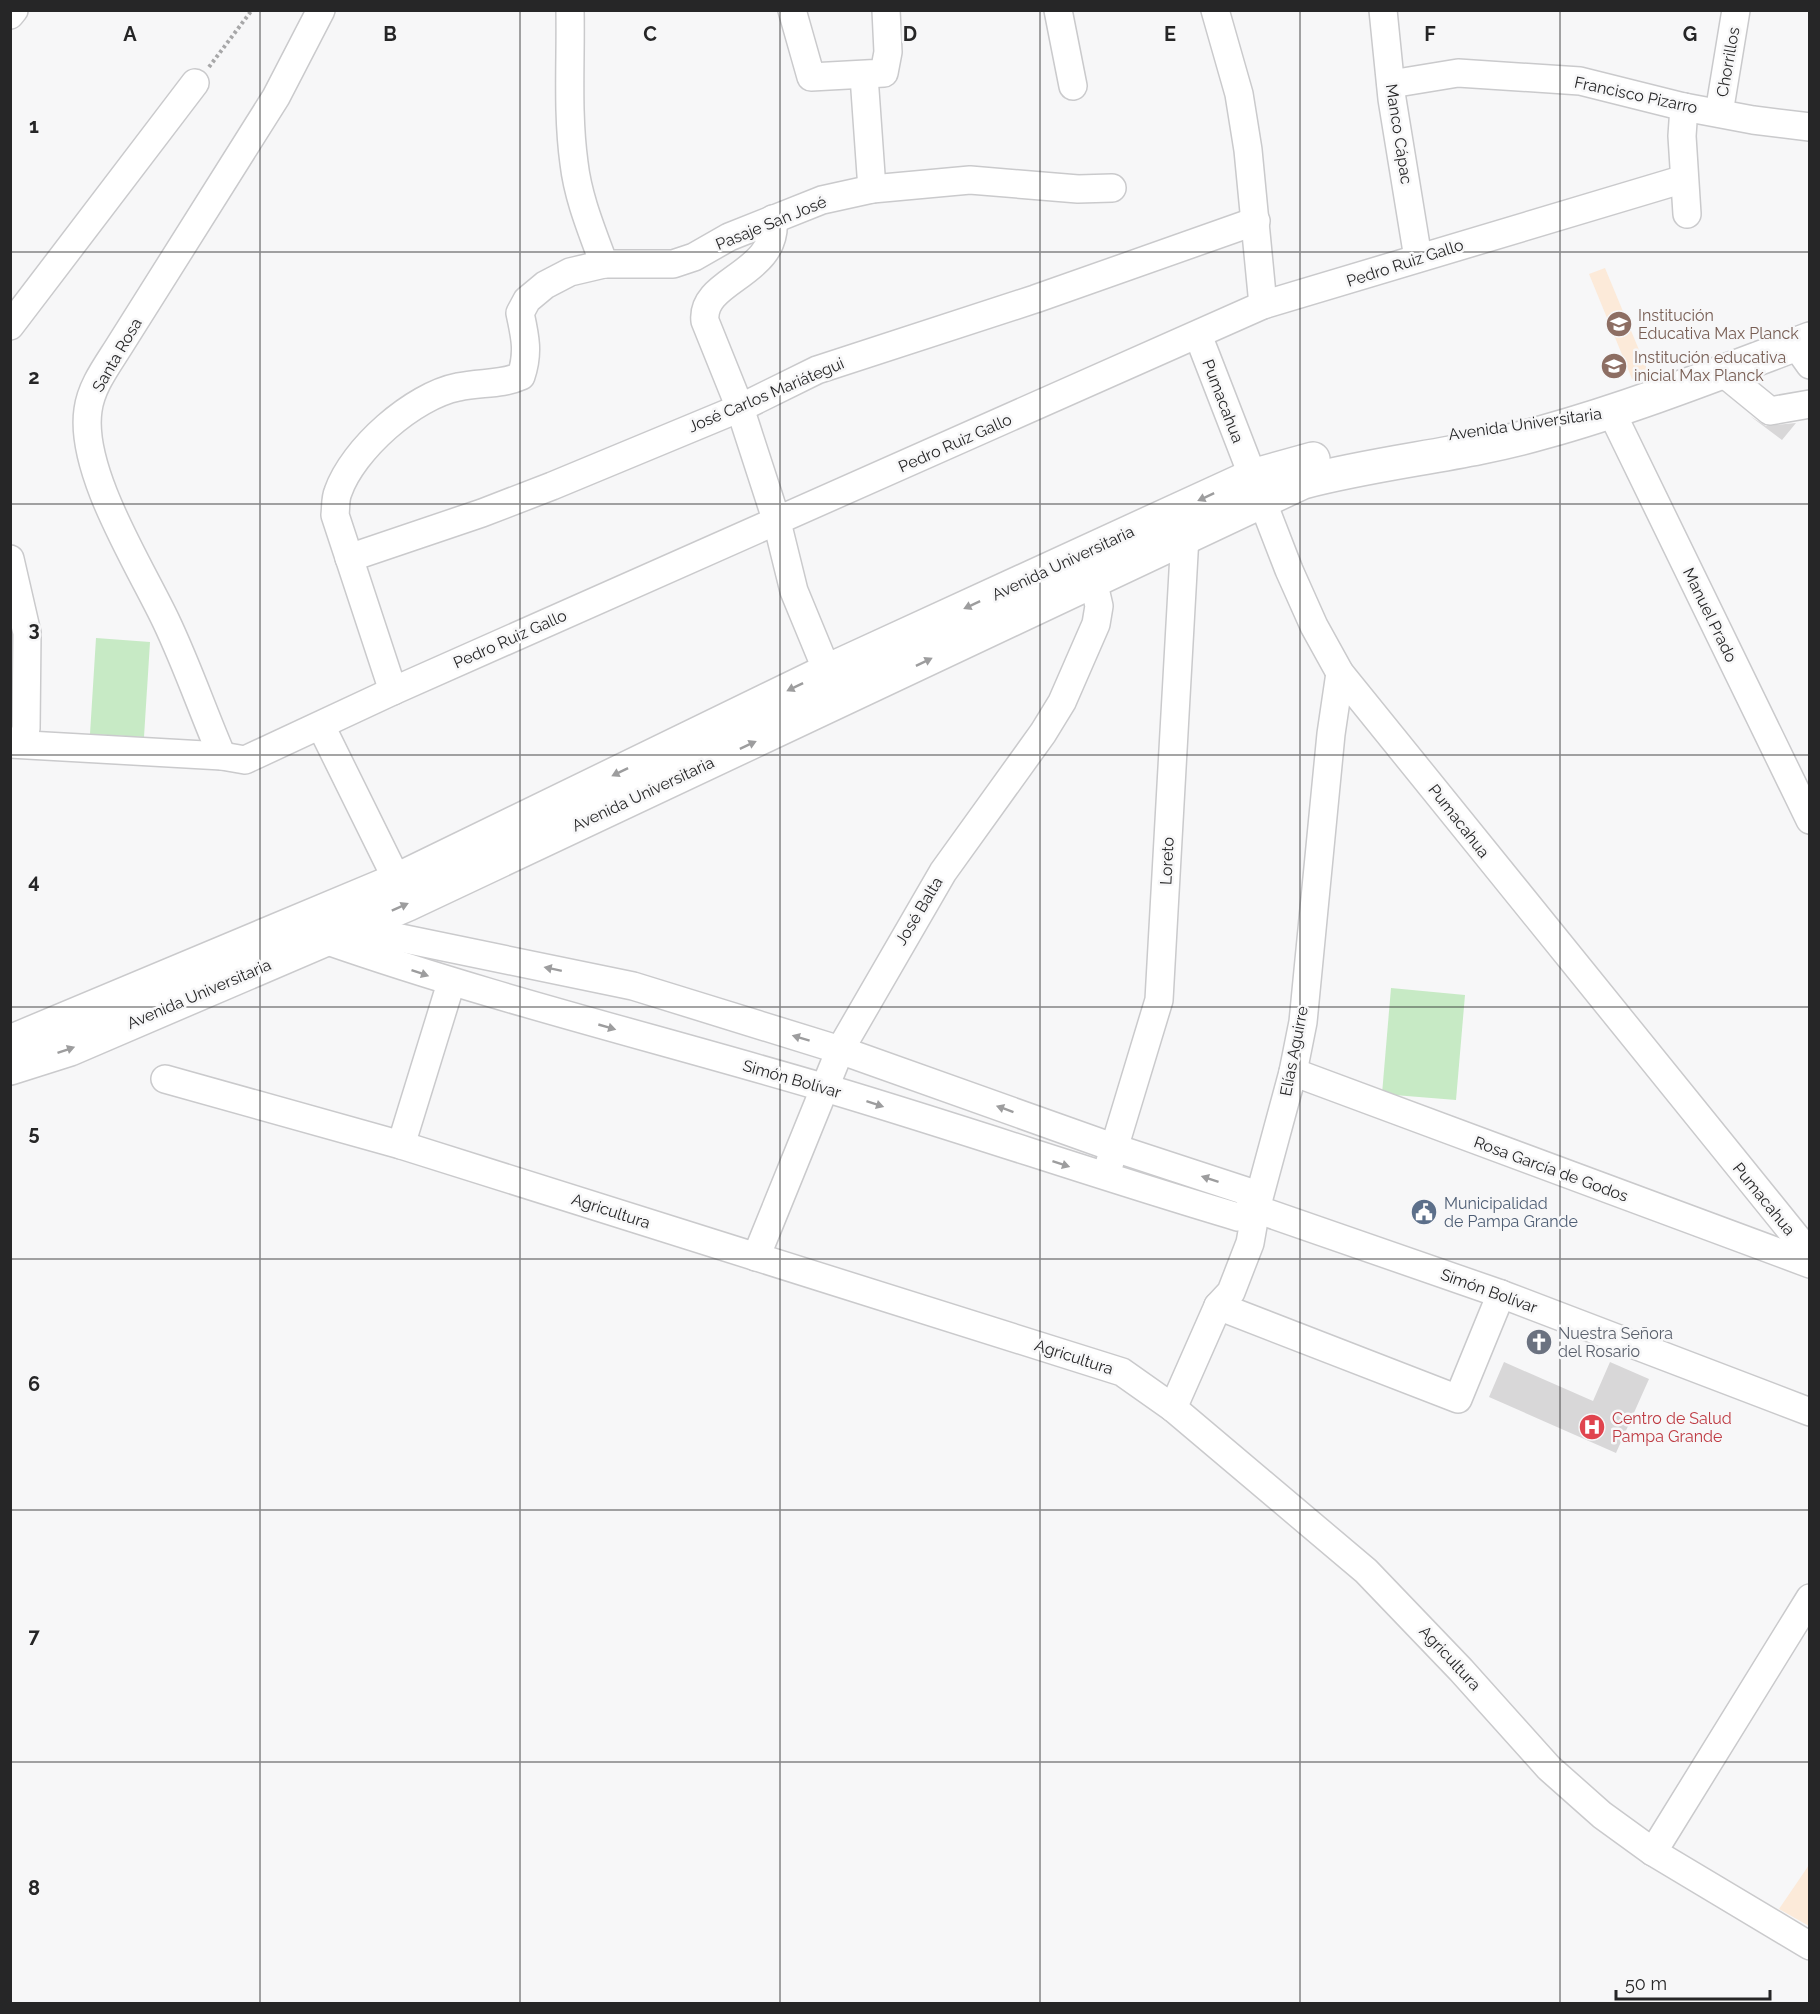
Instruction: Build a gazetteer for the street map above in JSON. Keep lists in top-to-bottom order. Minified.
{"streets":{"main road":["Avenida Universitaria"],"street":["Chorrillos","Francisco Pizarro","Manco Cápac","Pasaje San José","Pedro Ruiz Gallo","Santa Rosa","José Carlos Mariátegui","Pumacahua","Manuel Prado","Loreto","José Balta","Elías Aguirre","Simón Bolívar","Rosa García de Godos","Agricultura"]},"crossings":[["Chorrillos","Francisco Pizarro"],["Francisco Pizarro","Manco Cápac"],["Manco Cápac","Pedro Ruiz Gallo"],["Pasaje San José","José Carlos Mariátegui"],["Pedro Ruiz Gallo","Santa Rosa"],["Pedro Ruiz Gallo","Pumacahua"],["Pumacahua","Avenida Universitaria"],["Pumacahua","Elías Aguirre"],["Avenida Universitaria","Manuel Prado"],["Avenida Universitaria","Loreto"],["Avenida Universitaria","José Balta"],["Avenida Universitaria","Simón Bolívar"],["Loreto","Simón Bolívar"],["José Balta","Simón Bolívar"],["José Balta","Agricultura"],["Elías Aguirre","Simón Bolívar"],["Elías Aguirre","Rosa García de Godos"],["Elías Aguirre","Agricultura"]],"places":{"school or university":["Institución Educativa Max Planck","Institución educativa inicial Max Planck"],"public building":["Municipalidad de Pampa Grande"],"church":["Nuestra Señora del Rosario"],"hospital":["Centro de Salud Pampa Grande"]},"scale_bar":"50 m","grid":{"columns":["A","B","C","D","E","F","G"],"rows":["1","2","3","4","5","6","7","8"]}}
